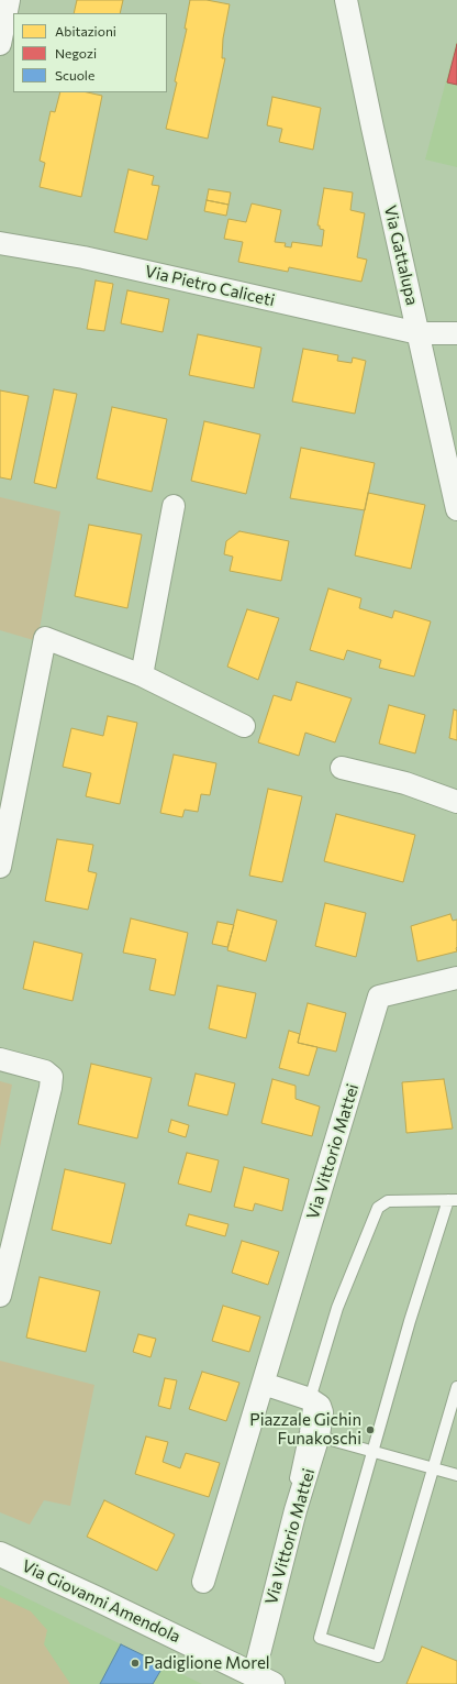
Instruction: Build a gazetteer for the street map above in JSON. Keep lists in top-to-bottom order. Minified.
{"streets":{"main road":["Via Giovanni Amendola"],"street":["Via Gattalupa","Via Pietro Caliceti","Via Vittorio Mattei"]},"crossings":[["Via Gattalupa","Via Pietro Caliceti"],["Via Vittorio Mattei","Via Giovanni Amendola"]],"places":["Piazzale Gichin Funakoschi","Padiglione Morel"],"legend":["Abitazioni","Negozi","Scuole"]}
